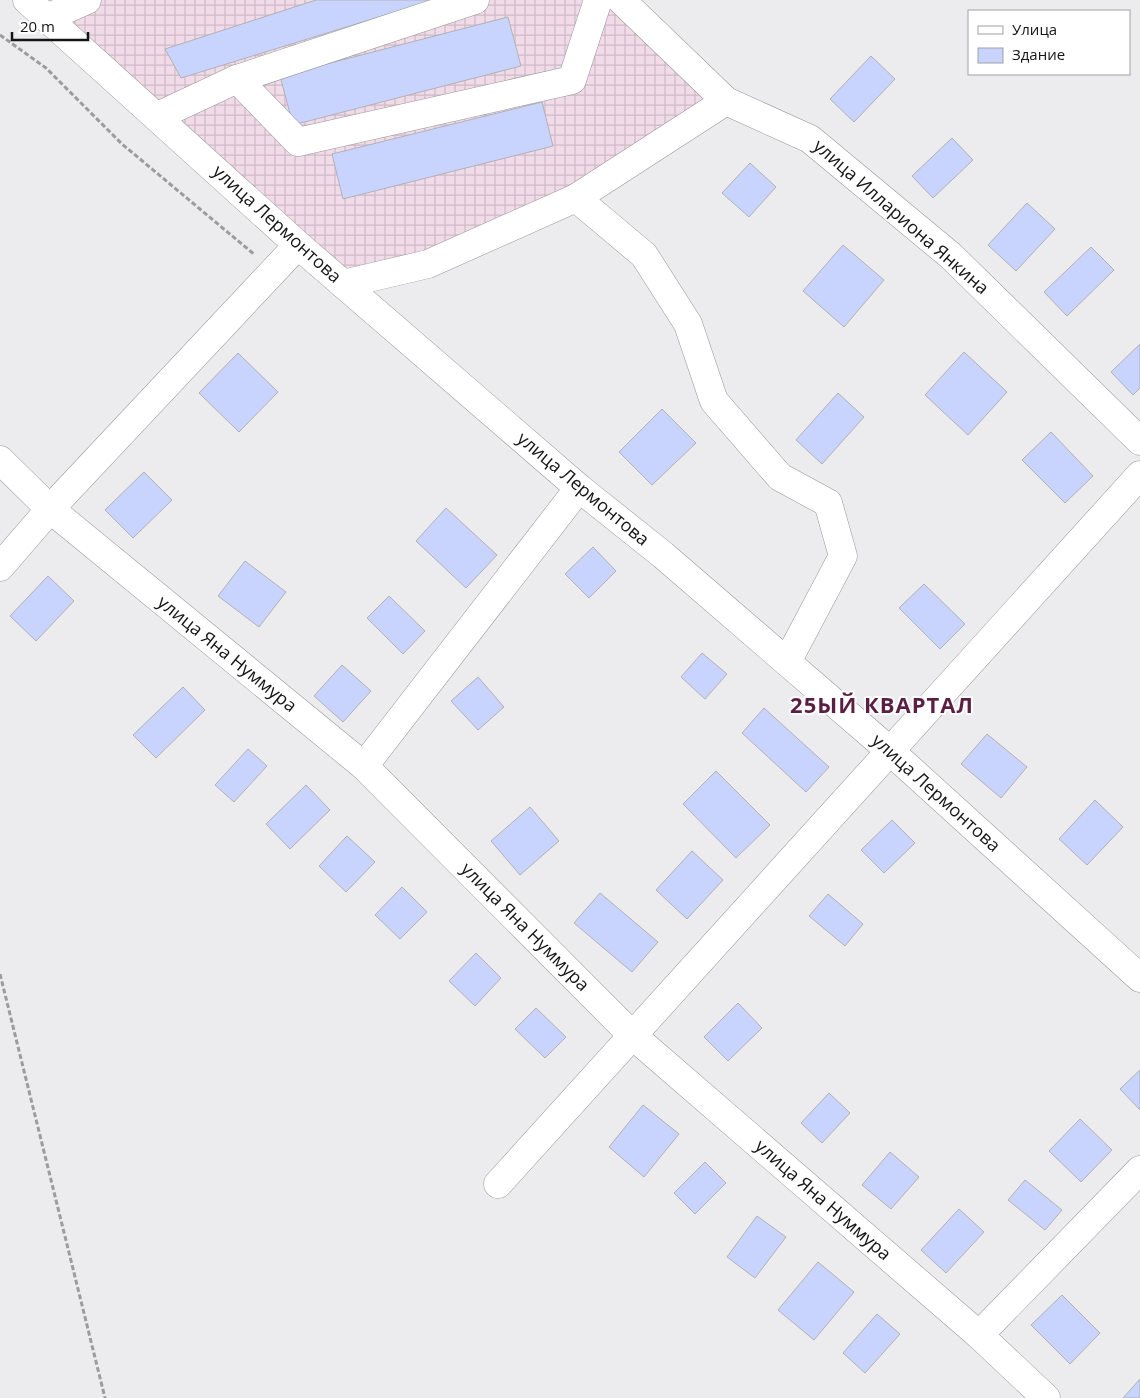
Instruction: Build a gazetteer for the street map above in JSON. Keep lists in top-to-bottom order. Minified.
{"streets":{"street":["улица Иллариона Янкина","улица Лермонтова","улица Яна Нуммура"]},"districts":["25ЫЙ КВАРТАЛ"],"legend":["Улица","Здание"],"scale_bar":"20 m"}
